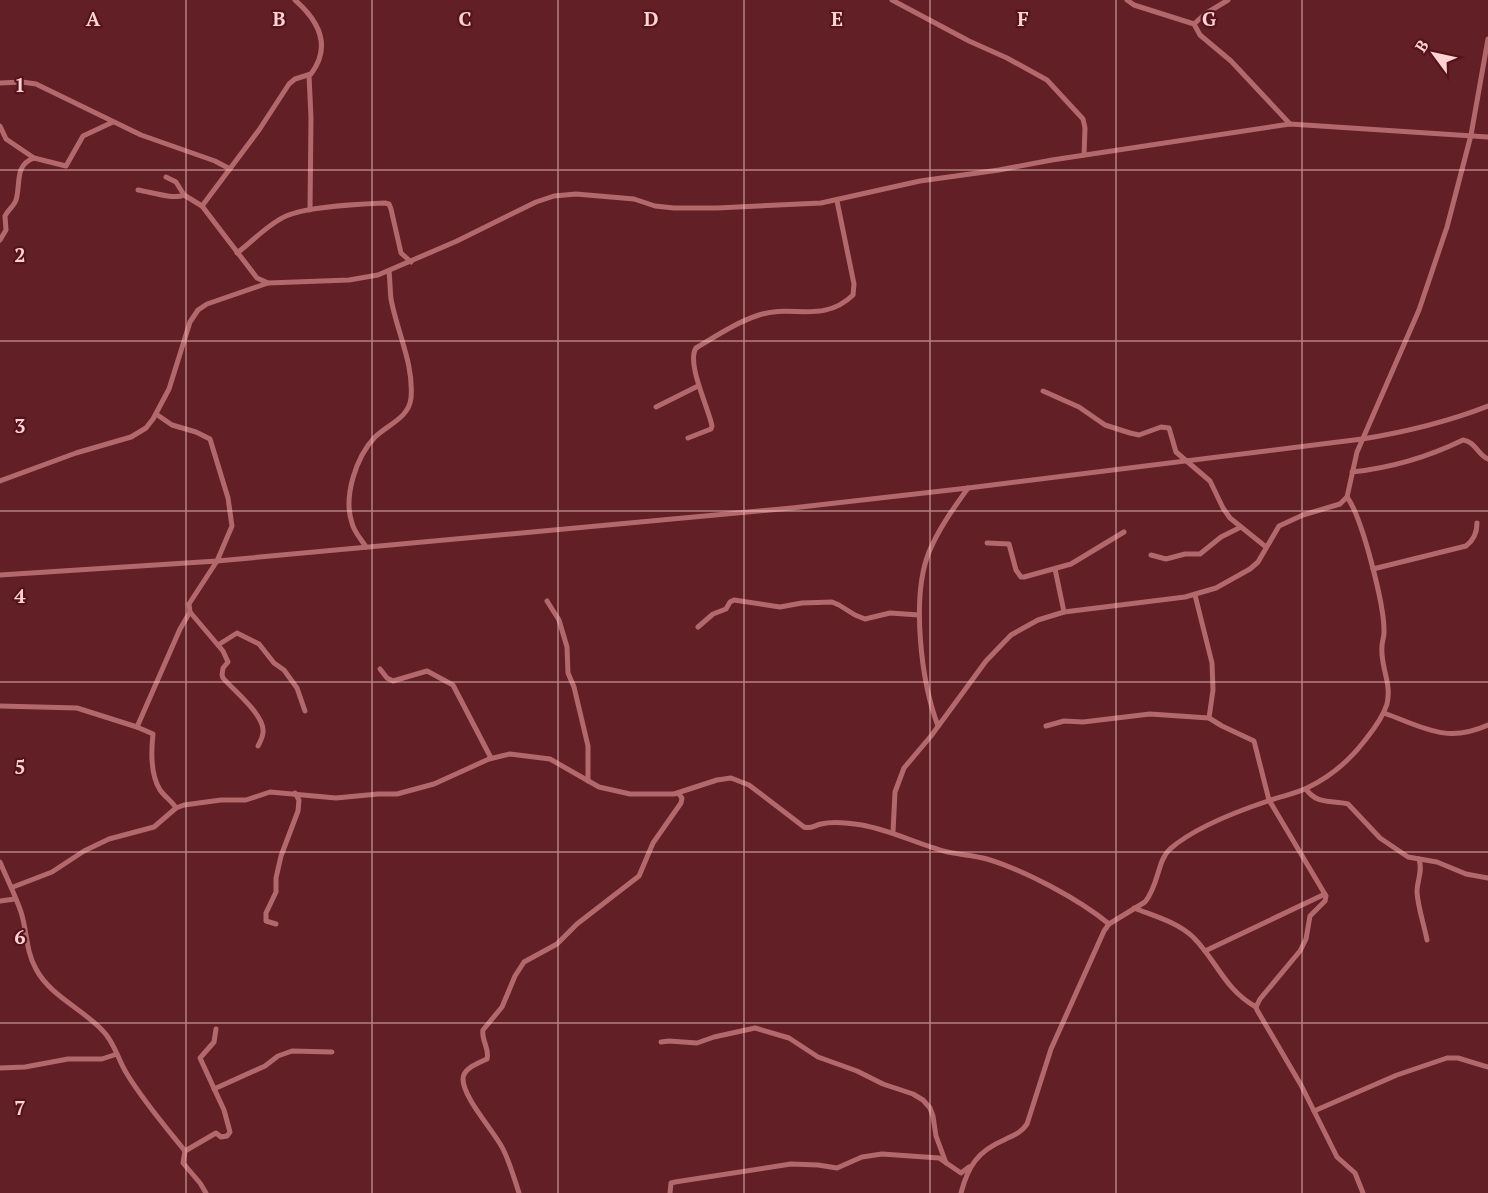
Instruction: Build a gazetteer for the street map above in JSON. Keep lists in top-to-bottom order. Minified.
{"north":"top left","grid":{"columns":["A","B","C","D","E","F","G"],"rows":["1","2","3","4","5","6","7"]}}
